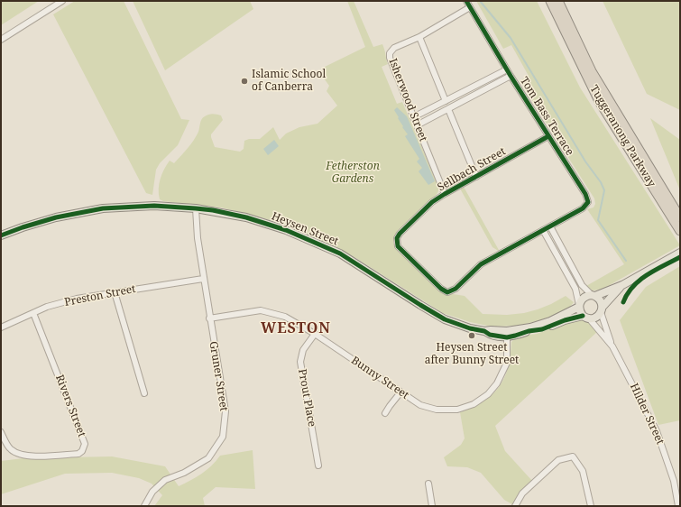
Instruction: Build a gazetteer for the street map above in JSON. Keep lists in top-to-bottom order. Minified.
{"streets":{"highway":["Tuggeranong Parkway"],"main road":["Heysen Street"],"street":["Isherwood Street","Tom Bass Terrace","Sellbach Street","Preston Street","Gruner Street","Bunny Street","Prout Place","Rivers Street","Hilder Street"]},"crossings":[["Isherwood Street","Tom Bass Terrace"],["Isherwood Street","Sellbach Street"],["Tom Bass Terrace","Sellbach Street"],["Heysen Street","Gruner Street"],["Heysen Street","Bunny Street"],["Heysen Street","Hilder Street"],["Preston Street","Gruner Street"],["Preston Street","Rivers Street"],["Gruner Street","Bunny Street"],["Bunny Street","Prout Place"]],"districts":["WESTON"],"parks":["Fetherston Gardens"],"places":["Islamic School of Canberra","Heysen Street after Bunny Street"]}
